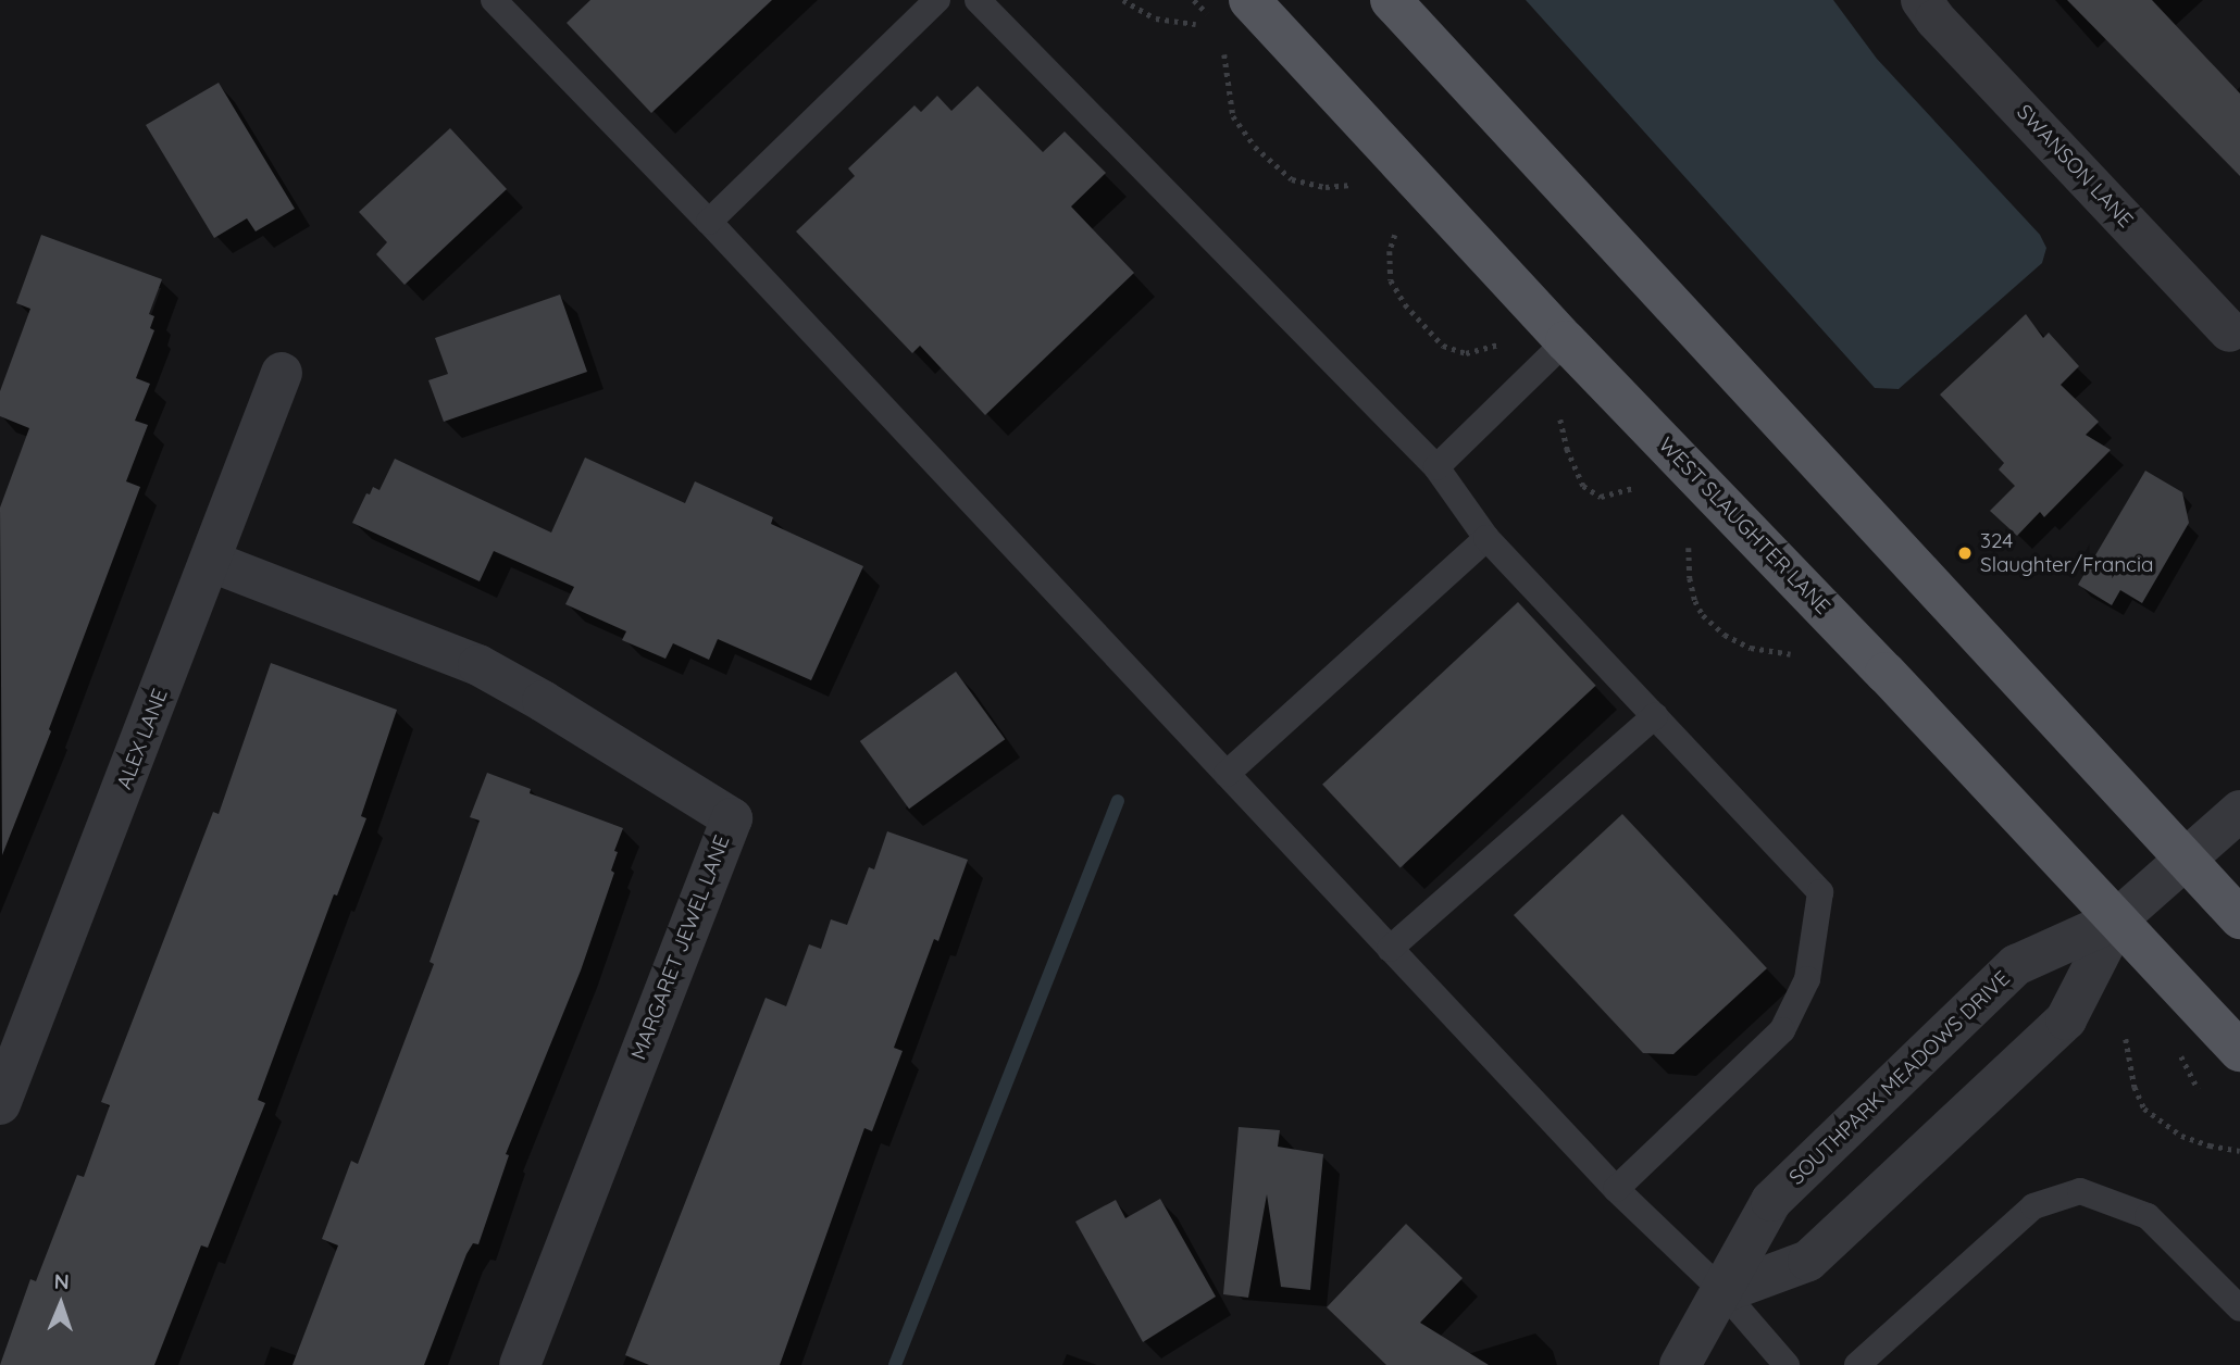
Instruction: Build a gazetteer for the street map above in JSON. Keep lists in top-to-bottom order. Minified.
{"streets":{"main road":["WEST SLAUGHTER LANE"],"street":["SWANSON LANE","ALEX LANE","MARGARET JEWEL LANE","SOUTHPARK MEADOWS DRIVE"]},"crossings":[["WEST SLAUGHTER LANE","SOUTHPARK MEADOWS DRIVE"],["ALEX LANE","MARGARET JEWEL LANE"]],"places":["324 Slaughter/Francia"],"north":"top"}
